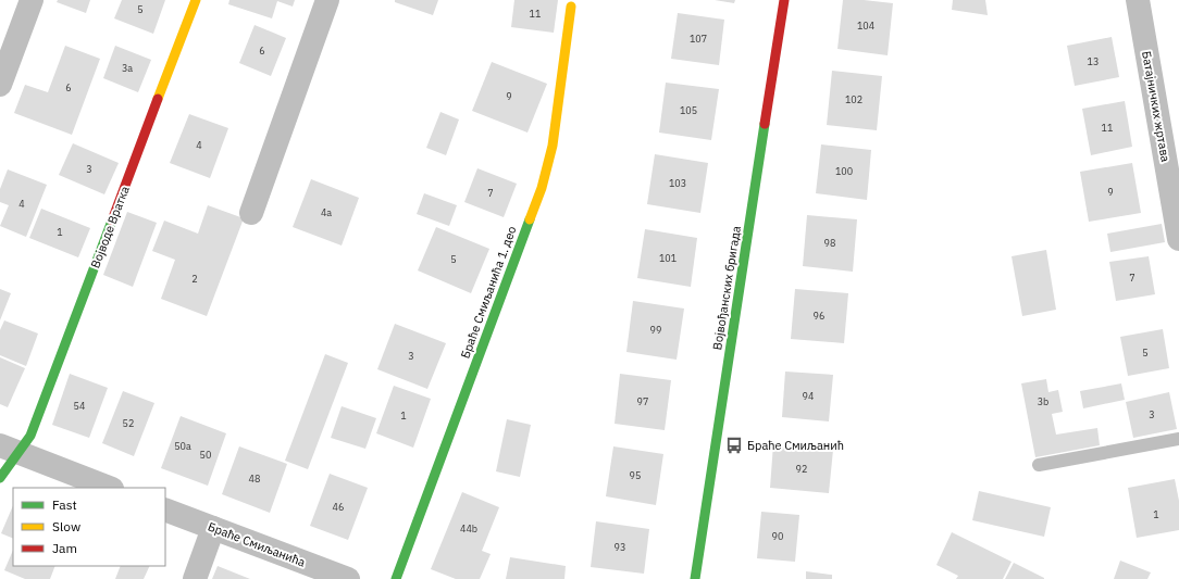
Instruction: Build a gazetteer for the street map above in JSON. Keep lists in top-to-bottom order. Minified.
{"streets":{"street":["Батајничких жртава","Војводе Вратка","Војвођанских бригада","Браће Смиљанића 1. део","Браће Смиљанића"]},"places":{"bus stop":["Браће Смиљанић"]},"house_numbers":["5","11","104","107","6","13","3a","6","9","102","105","11","4","3","100","103","9","7","4","4a","1","98","101","5","7","2","96","99","5","3","94","97","3b","54","3","1","52","50a","50","92","95","48","46","1","44b","90","93"],"legend":["Fast","Slow","Jam"]}
